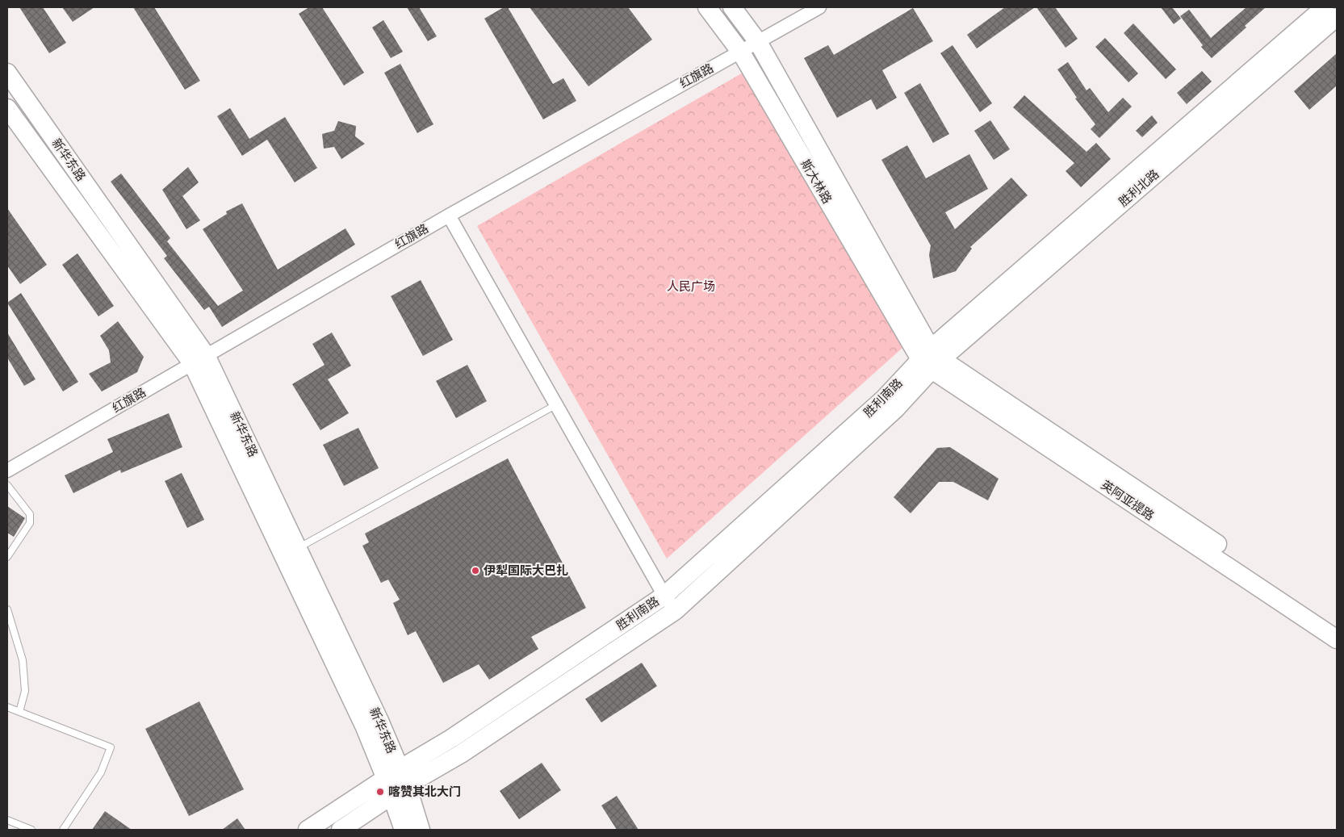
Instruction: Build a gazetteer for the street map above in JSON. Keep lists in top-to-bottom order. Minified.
{"streets":{"main road":["新华东路","斯大林路","胜利北路","胜利南路","英阿亚提路"],"street":["红旗路"]},"crossings":[["红旗路","新华东路"],["红旗路","斯大林路"],["新华东路","胜利南路"],["斯大林路","胜利北路"],["斯大林路","胜利南路"],["斯大林路","英阿亚提路"],["胜利北路","胜利南路"],["胜利北路","英阿亚提路"],["胜利南路","英阿亚提路"]],"parks":["人民广场"],"places":["伊犁国际大巴扎","喀赞其北大门"]}
